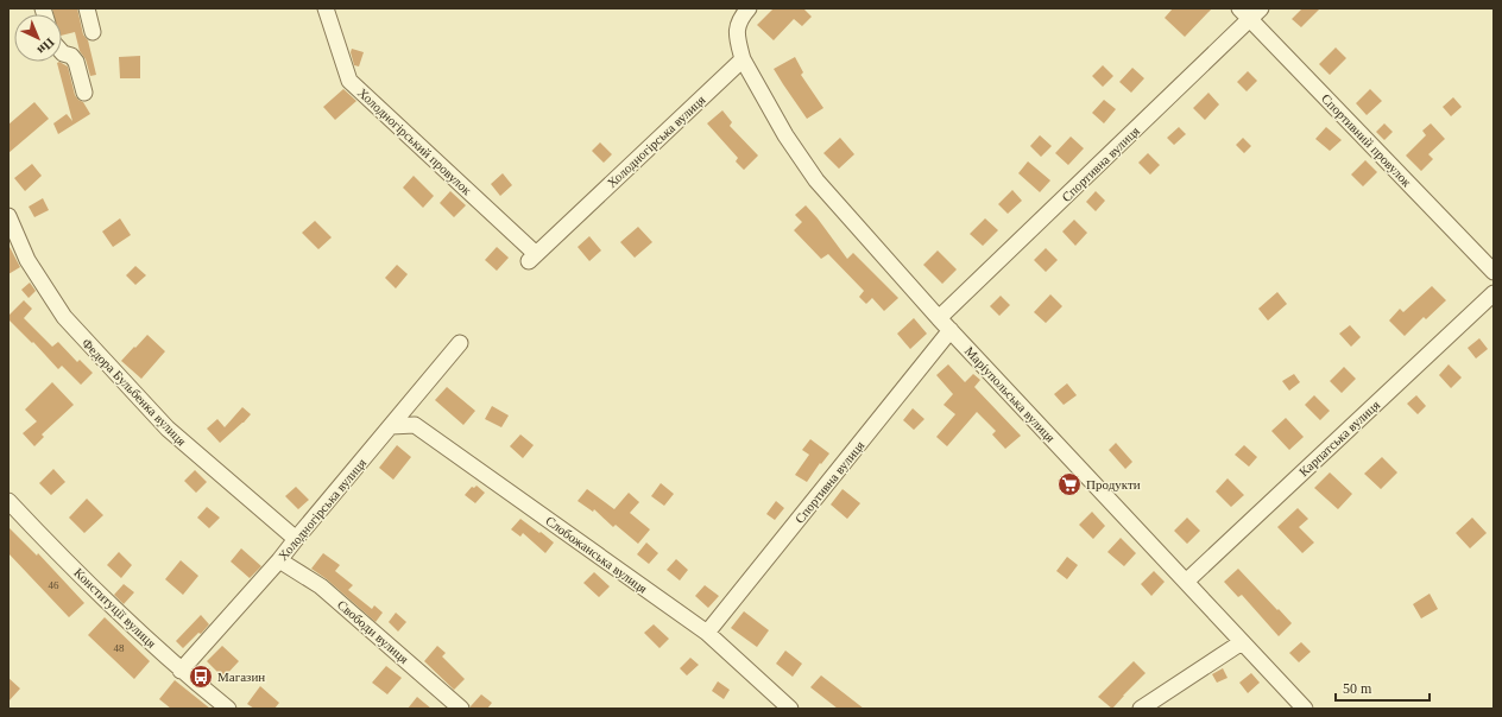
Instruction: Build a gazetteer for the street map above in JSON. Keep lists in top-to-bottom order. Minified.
{"streets":{"street":["Спортивний провулок","Холодногірський провулок","Холодногірська вулиця","Спортивна вулиця","Федора Бульбенка вулиця","Маріупольська вулиця","Карпатська вулиця","Слобожанська вулиця","Конституції вулиця","Свободи вулиця"]},"crossings":[["Спортивний провулок","Спортивна вулиця"],["Холодногірський провулок","Холодногірська вулиця"],["Холодногірська вулиця","Федора Бульбенка вулиця"],["Холодногірська вулиця","Маріупольська вулиця"],["Холодногірська вулиця","Слобожанська вулиця"],["Холодногірська вулиця","Конституції вулиця"],["Холодногірська вулиця","Свободи вулиця"],["Спортивна вулиця","Маріупольська вулиця"],["Спортивна вулиця","Слобожанська вулиця"],["Маріупольська вулиця","Карпатська вулиця"]],"places":{"supermarket":["Продукти"],"bus stop":["Магазин"]},"house_numbers":["46","48"],"scale_bar":"50 m","north":"bottom right"}
